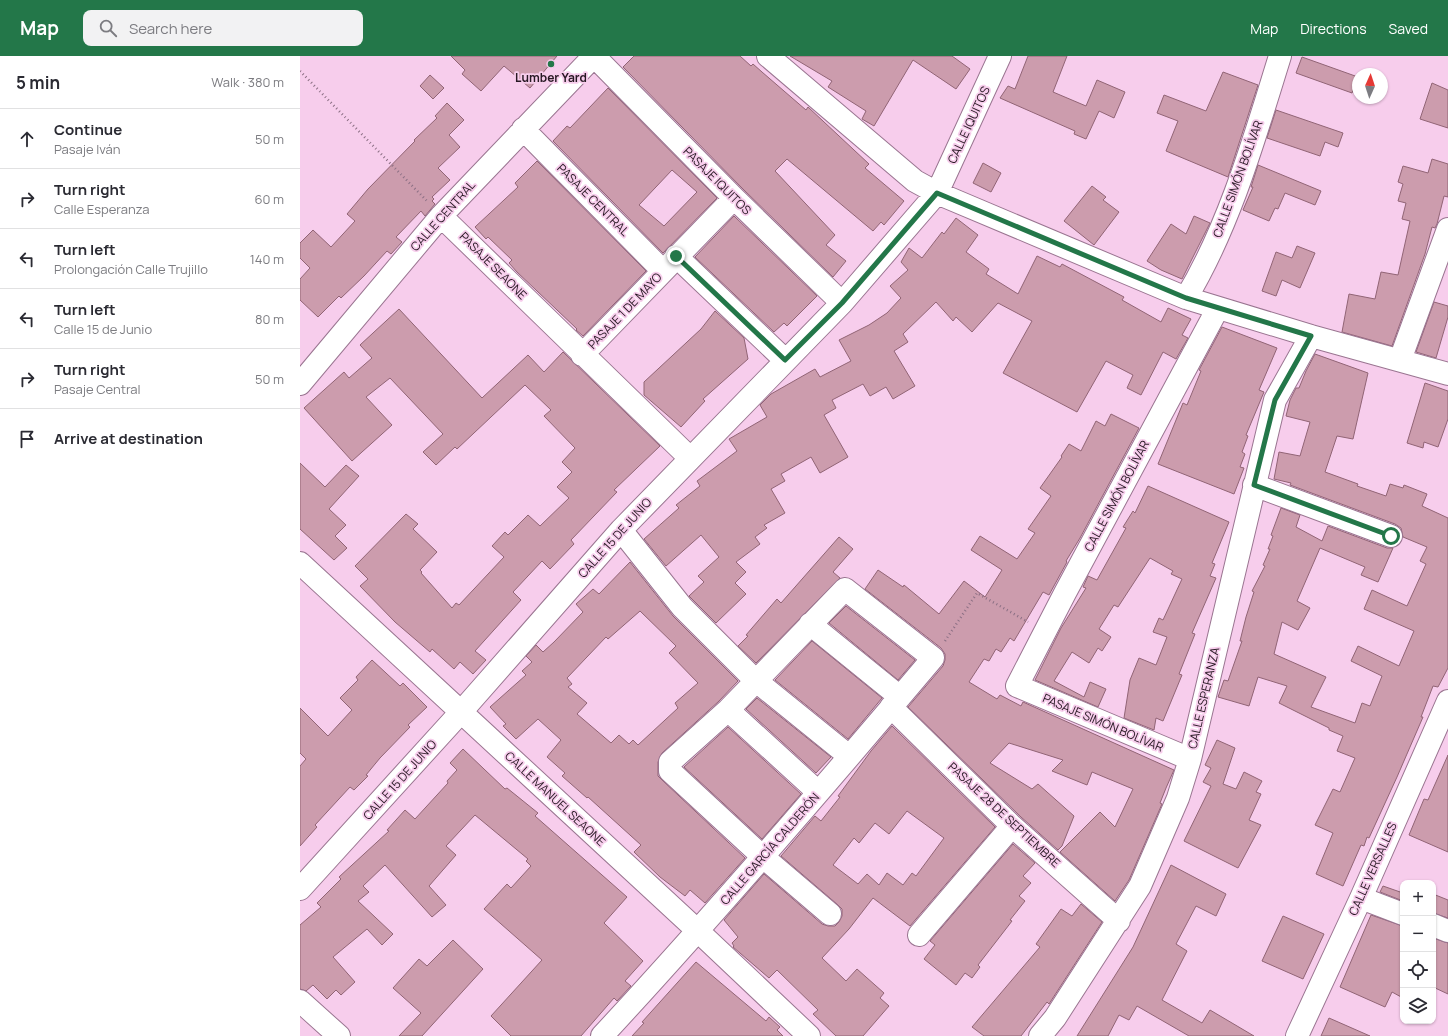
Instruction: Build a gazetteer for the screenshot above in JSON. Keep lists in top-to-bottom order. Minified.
{"streets":{"street":["CALLE IQUITOS","CALLE SIMÓN BOLÍVAR","PASAJE IQUITOS","PASAJE CENTRAL","CALLE CENTRAL","PASAJE SEAONE","PASAJE 1 DE MAYO","CALLE 15 DE JUNIO","CALLE ESPERANZA","PASAJE SIMÓN BOLÍVAR","CALLE MANUEL SEAONE","PASAJE 28 DE SEPTIEMBRE","CALLE GARCÍA CALDERÓN","CALLE VERSALLES"]},"crossings":[["CALLE IQUITOS","CALLE 15 DE JUNIO"],["CALLE SIMÓN BOLÍVAR","PASAJE SIMÓN BOLÍVAR"],["PASAJE IQUITOS","CALLE CENTRAL"],["PASAJE IQUITOS","PASAJE 1 DE MAYO"],["PASAJE IQUITOS","CALLE 15 DE JUNIO"],["PASAJE CENTRAL","CALLE CENTRAL"],["PASAJE CENTRAL","PASAJE 1 DE MAYO"],["PASAJE CENTRAL","CALLE 15 DE JUNIO"],["CALLE CENTRAL","PASAJE SEAONE"],["PASAJE SEAONE","PASAJE 1 DE MAYO"],["PASAJE SEAONE","CALLE 15 DE JUNIO"],["CALLE 15 DE JUNIO","CALLE MANUEL SEAONE"],["CALLE ESPERANZA","PASAJE SIMÓN BOLÍVAR"],["CALLE ESPERANZA","PASAJE 28 DE SEPTIEMBRE"],["CALLE MANUEL SEAONE","CALLE GARCÍA CALDERÓN"],["PASAJE 28 DE SEPTIEMBRE","CALLE GARCÍA CALDERÓN"]],"places":["Lumber Yard"],"north":"top","page":{"header":"Map","search":"Search here","nav":["Map","Directions","Saved"],"heading":["5 min","Walk · 380 m"],"list":[["Continue","Pasaje Iván","50 m"],["Turn right","Calle Esperanza","60 m"],["Turn left","Prolongación Calle Trujillo","140 m"],["Turn left","Calle 15 de Junio","80 m"],["Turn right","Pasaje Central","50 m"],"Arrive at destination"],"map_buttons":["+","−"]}}
